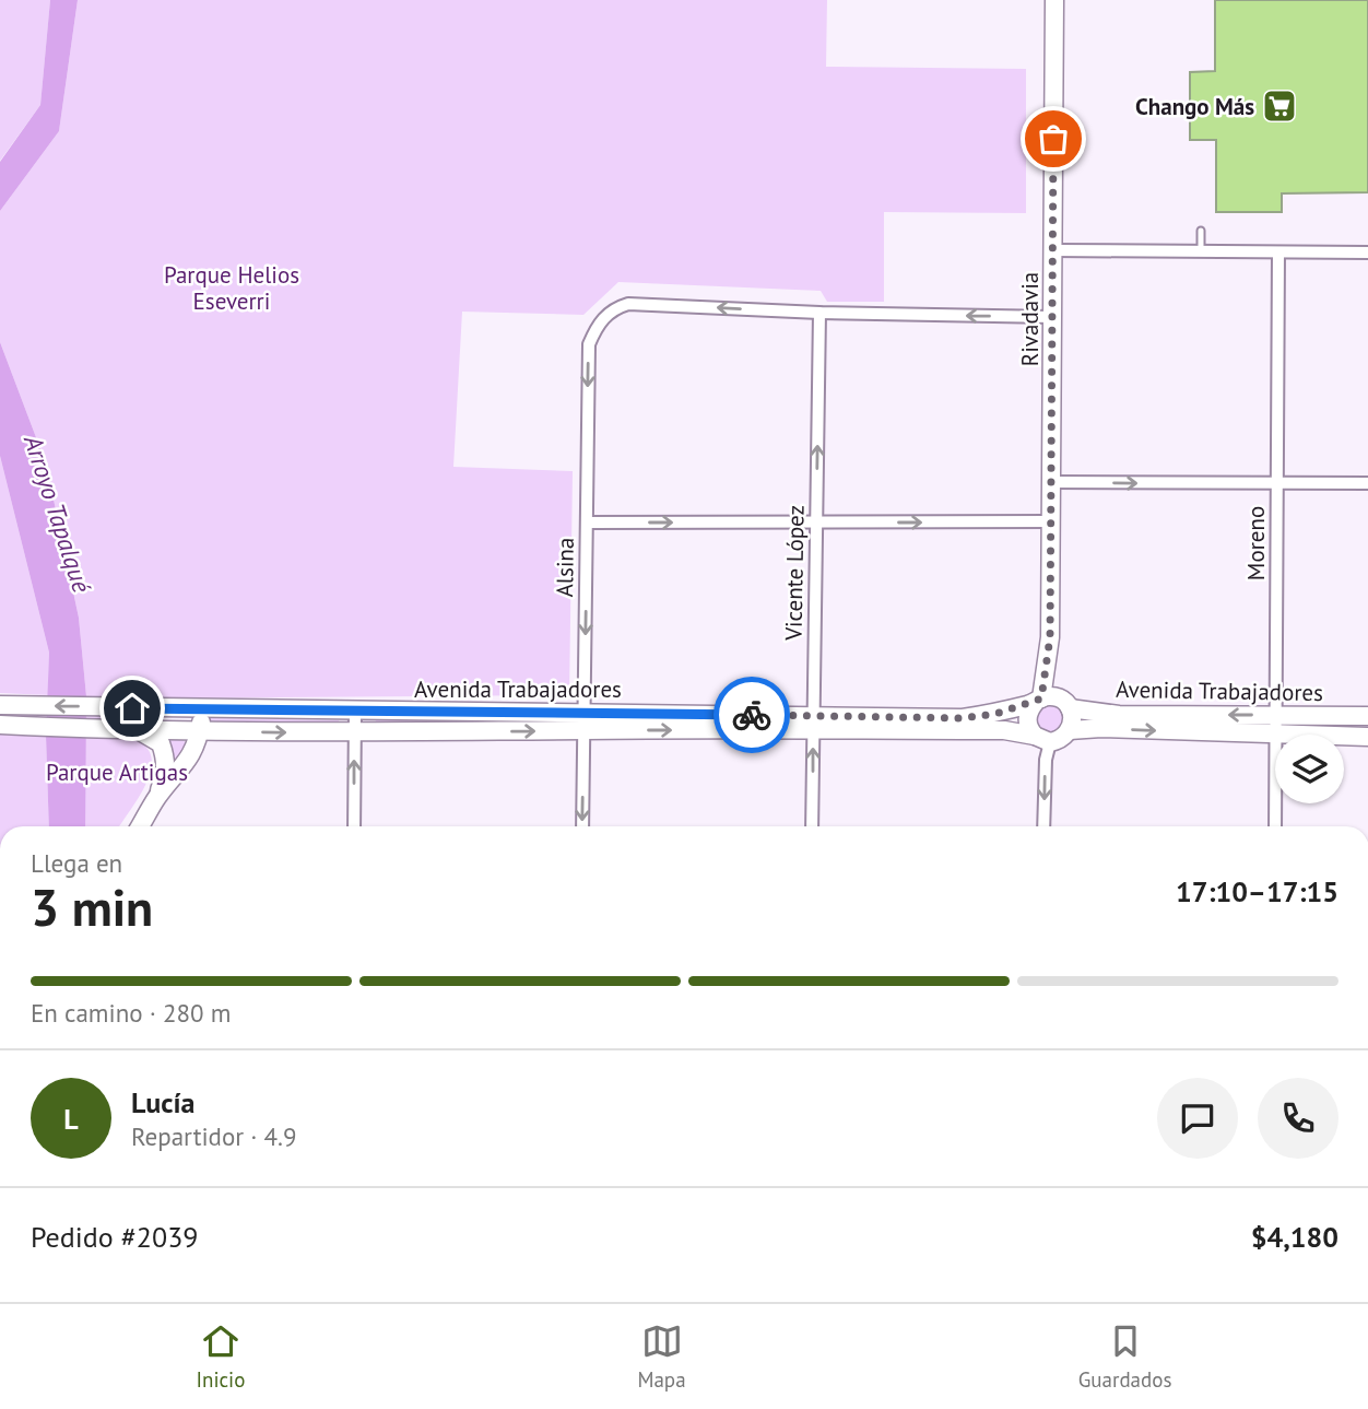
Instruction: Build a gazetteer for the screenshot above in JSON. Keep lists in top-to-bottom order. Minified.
{"streets":{"main road":["Rivadavia","Avenida Trabajadores"],"street":["Moreno","Alsina","Vicente López"]},"crossings":[["Rivadavia","Avenida Trabajadores"],["Moreno","Avenida Trabajadores"],["Alsina","Vicente López"],["Alsina","Avenida Trabajadores"],["Vicente López","Avenida Trabajadores"]],"one_way":["Vicente López"],"water":["Arroyo Tapalqué"],"parks":["Parque Helios Eseverri","Parque Artigas"],"places":{"supermarket":["Chango Más"]},"page":{"heading":["3 min","Llega en","17:10–17:15"],"panel":["Lucía","Repartidor · 4.9","Pedido #2039","$4,180"],"bar":"En camino · 280 m","round":"L","tabs":["Inicio","Mapa","Guardados"]}}
